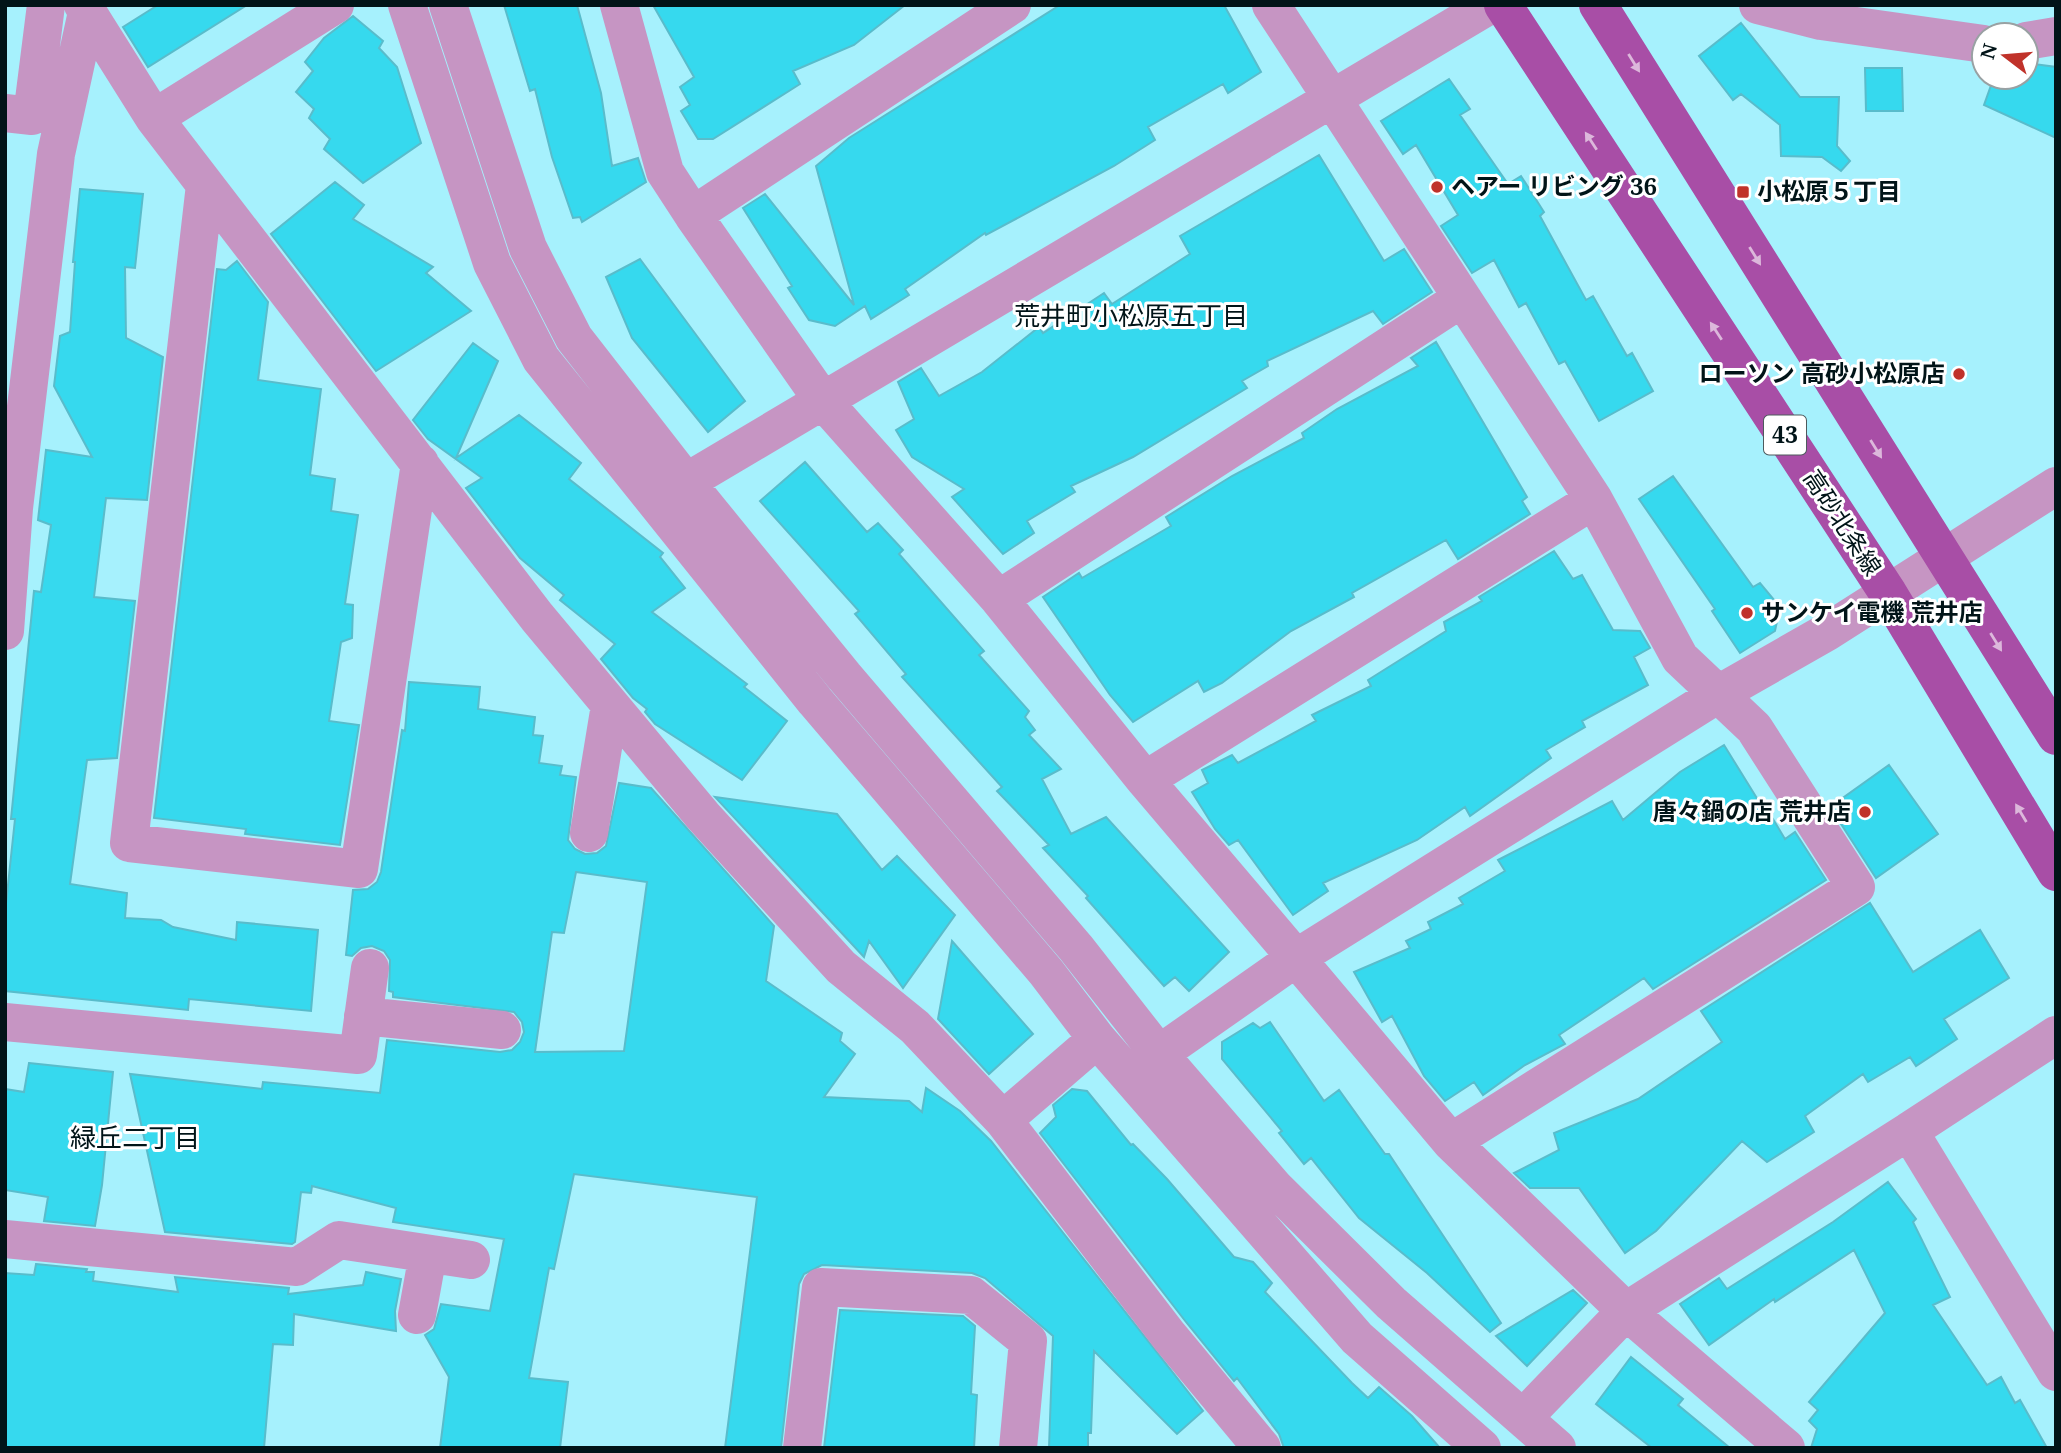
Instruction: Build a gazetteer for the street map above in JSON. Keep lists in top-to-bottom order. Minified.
{"streets":{"main road":["43","高砂北条線"]},"districts":["荒井町小松原五丁目","緑丘二丁目"],"places":{"other":["ヘアー リビング 36","ローソン 高砂小松原店","サンケイ電機 荒井店","唐々鍋の店 荒井店"],"transit":["小松原５丁目"]},"north":"left"}
